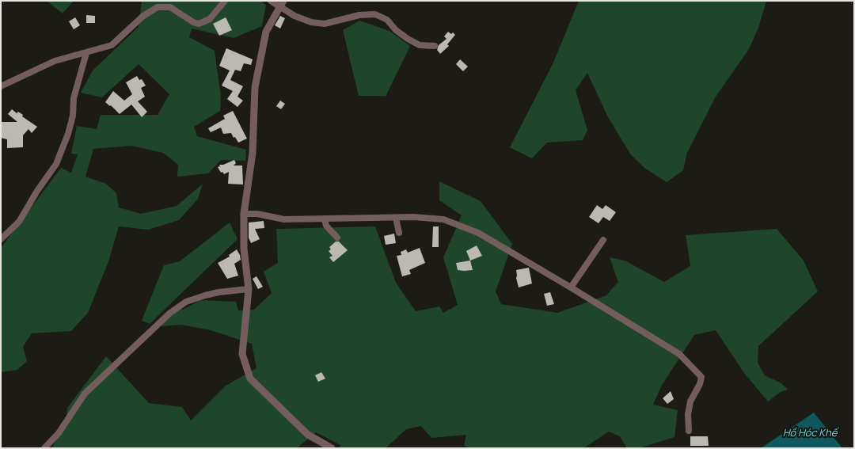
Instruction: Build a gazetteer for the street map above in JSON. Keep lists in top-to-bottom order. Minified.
{"water":["Hồ Hóc Khế"]}
